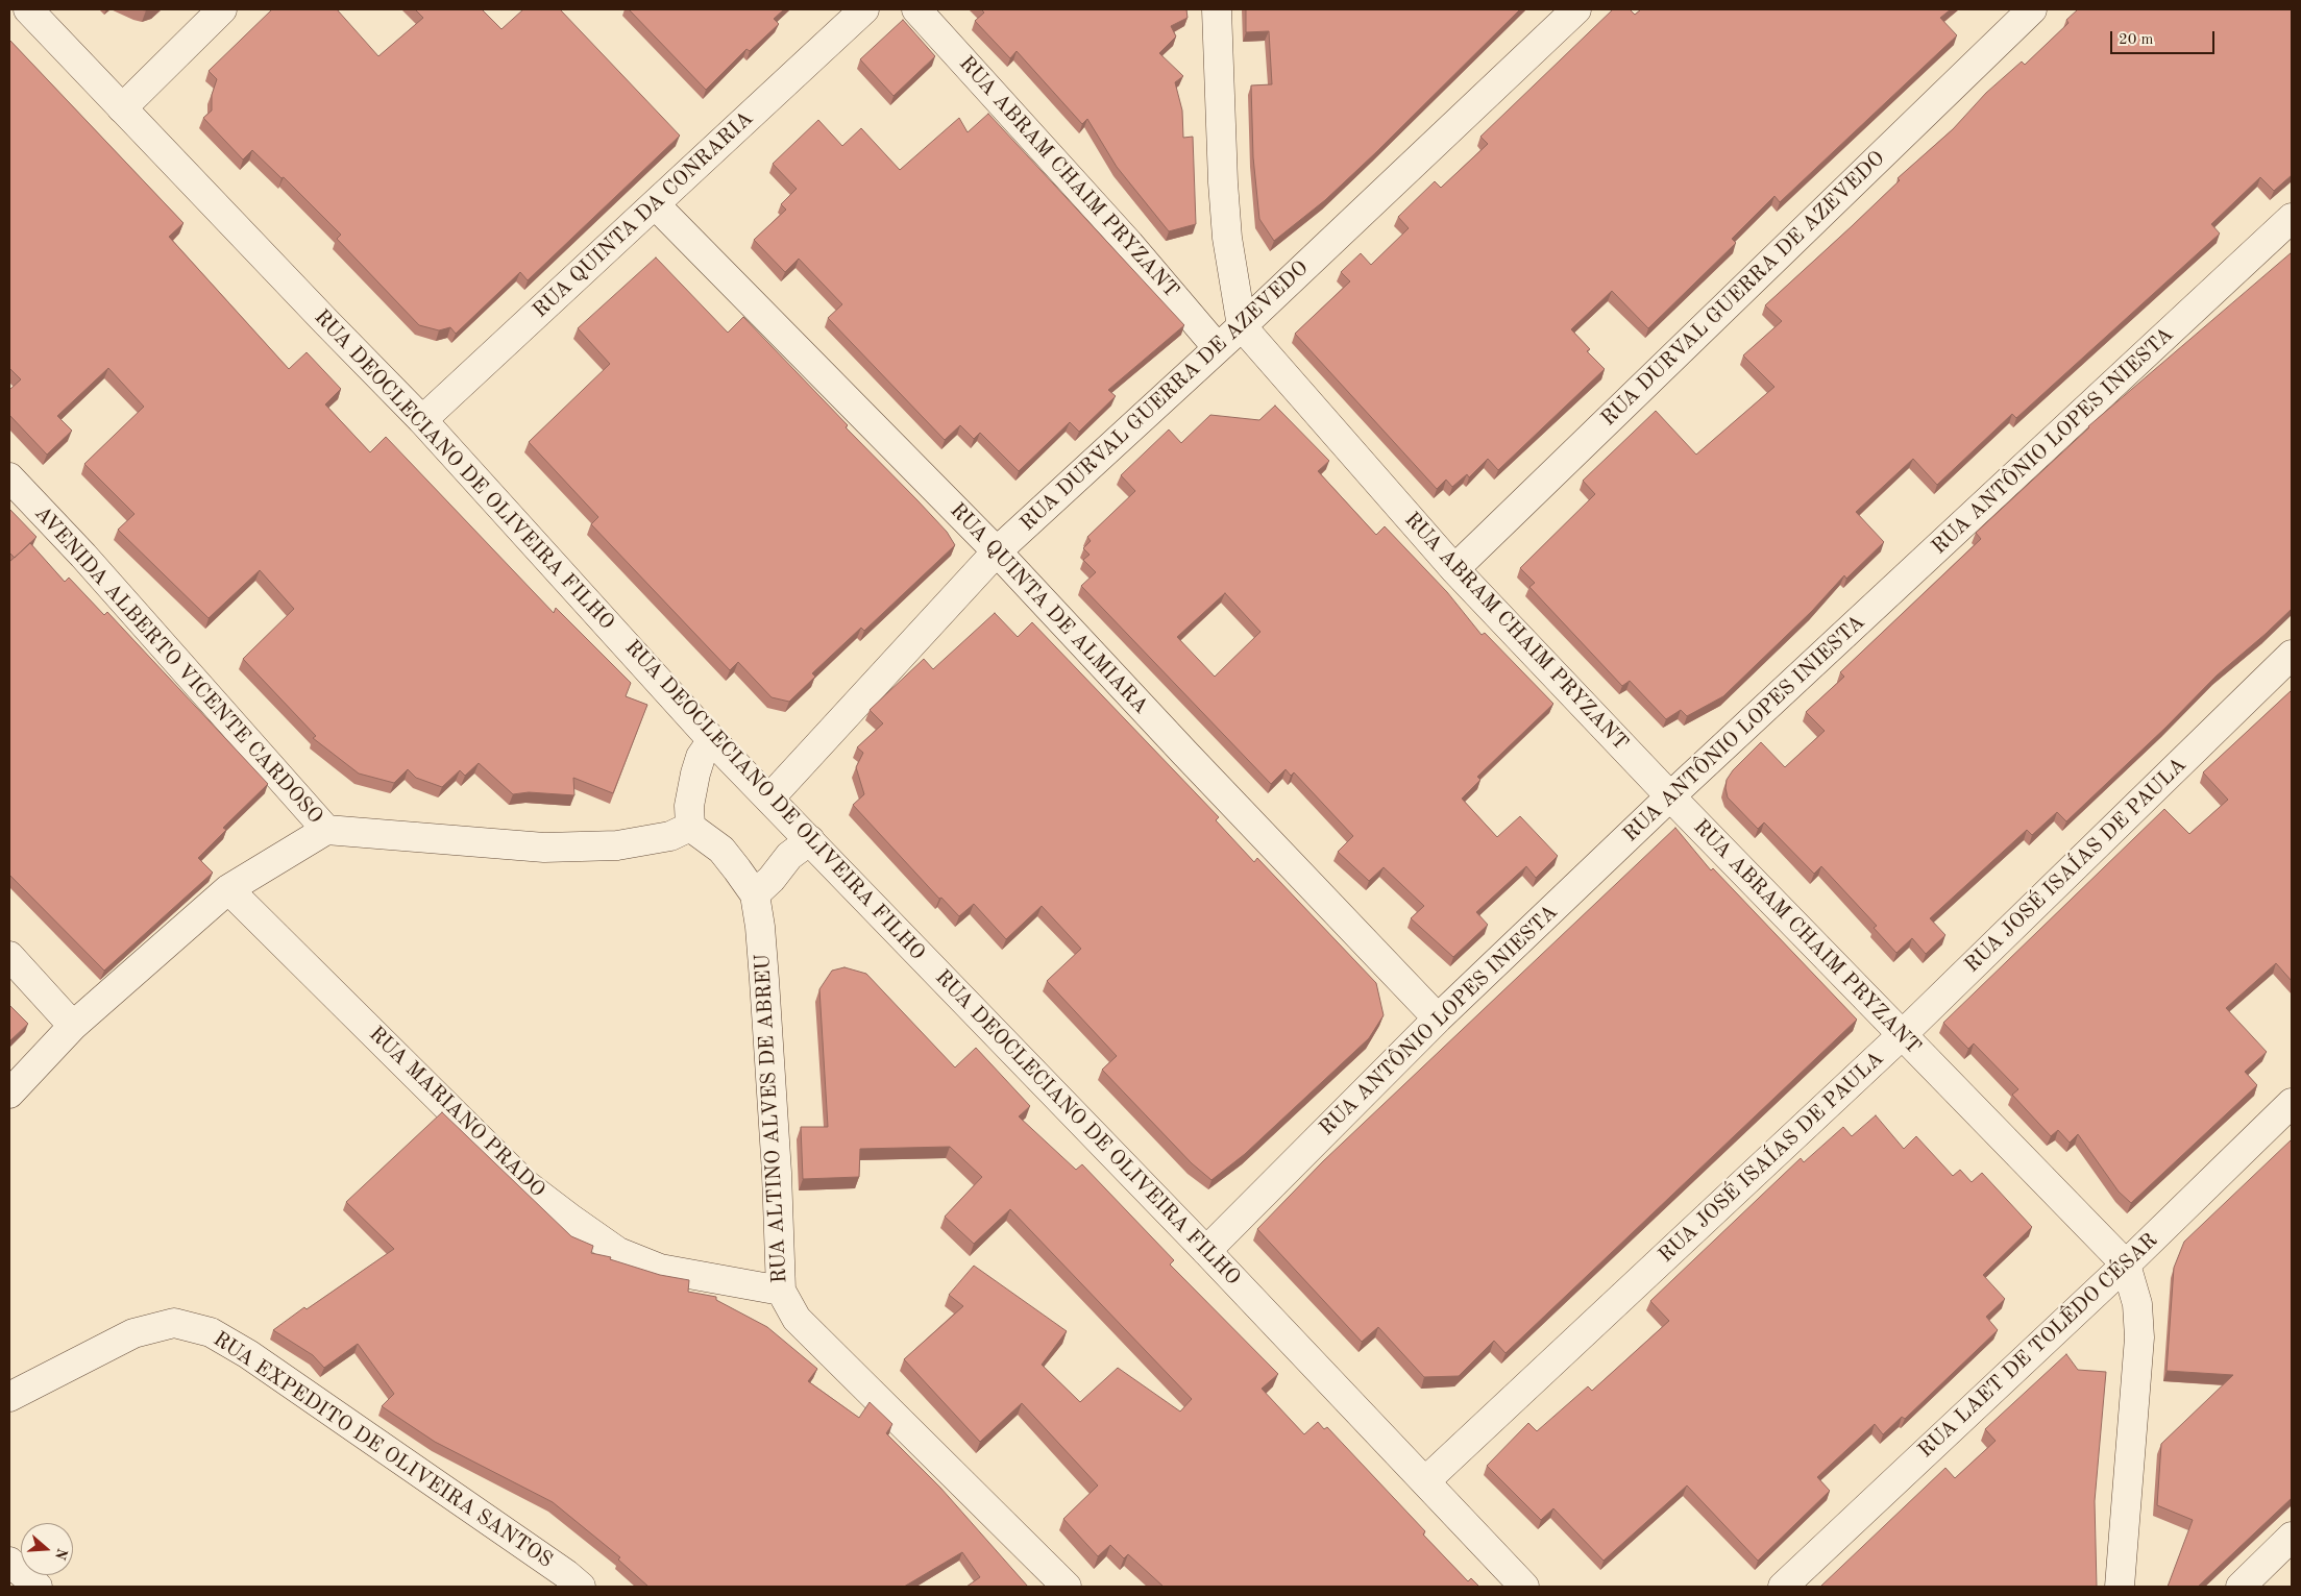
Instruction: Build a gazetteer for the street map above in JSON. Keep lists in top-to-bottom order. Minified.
{"streets":{"street":["RUA ABRAM CHAIM PRYZANT","RUA QUINTA DA CONRARIA","RUA DURVAL GUERRA DE AZEVEDO","RUA ANTÔNIO LOPES INIESTA","RUA DEOCLECIANO DE OLIVEIRA FILHO","RUA QUINTA DE ALMIARA","AVENIDA ALBERTO VICENTE CARDOSO","RUA JOSÉ ISAÍAS DE PAULA","RUA MARIANO PRADO","RUA ALTINO ALVES DE ABREU","RUA LAET DE TOLÊDO CÉSAR","RUA EXPEDITO DE OLIVEIRA SANTOS"]},"crossings":[["RUA ABRAM CHAIM PRYZANT","RUA DURVAL GUERRA DE AZEVEDO"],["RUA ABRAM CHAIM PRYZANT","RUA ANTÔNIO LOPES INIESTA"],["RUA ABRAM CHAIM PRYZANT","RUA JOSÉ ISAÍAS DE PAULA"],["RUA ABRAM CHAIM PRYZANT","RUA LAET DE TOLÊDO CÉSAR"],["RUA QUINTA DA CONRARIA","RUA DEOCLECIANO DE OLIVEIRA FILHO"],["RUA QUINTA DA CONRARIA","RUA QUINTA DE ALMIARA"],["RUA DURVAL GUERRA DE AZEVEDO","RUA DEOCLECIANO DE OLIVEIRA FILHO"],["RUA DURVAL GUERRA DE AZEVEDO","RUA QUINTA DE ALMIARA"],["RUA ANTÔNIO LOPES INIESTA","RUA DEOCLECIANO DE OLIVEIRA FILHO"],["RUA ANTÔNIO LOPES INIESTA","RUA QUINTA DE ALMIARA"],["RUA DEOCLECIANO DE OLIVEIRA FILHO","RUA JOSÉ ISAÍAS DE PAULA"],["RUA MARIANO PRADO","RUA ALTINO ALVES DE ABREU"]],"scale_bar":"20 m","north":"right"}
